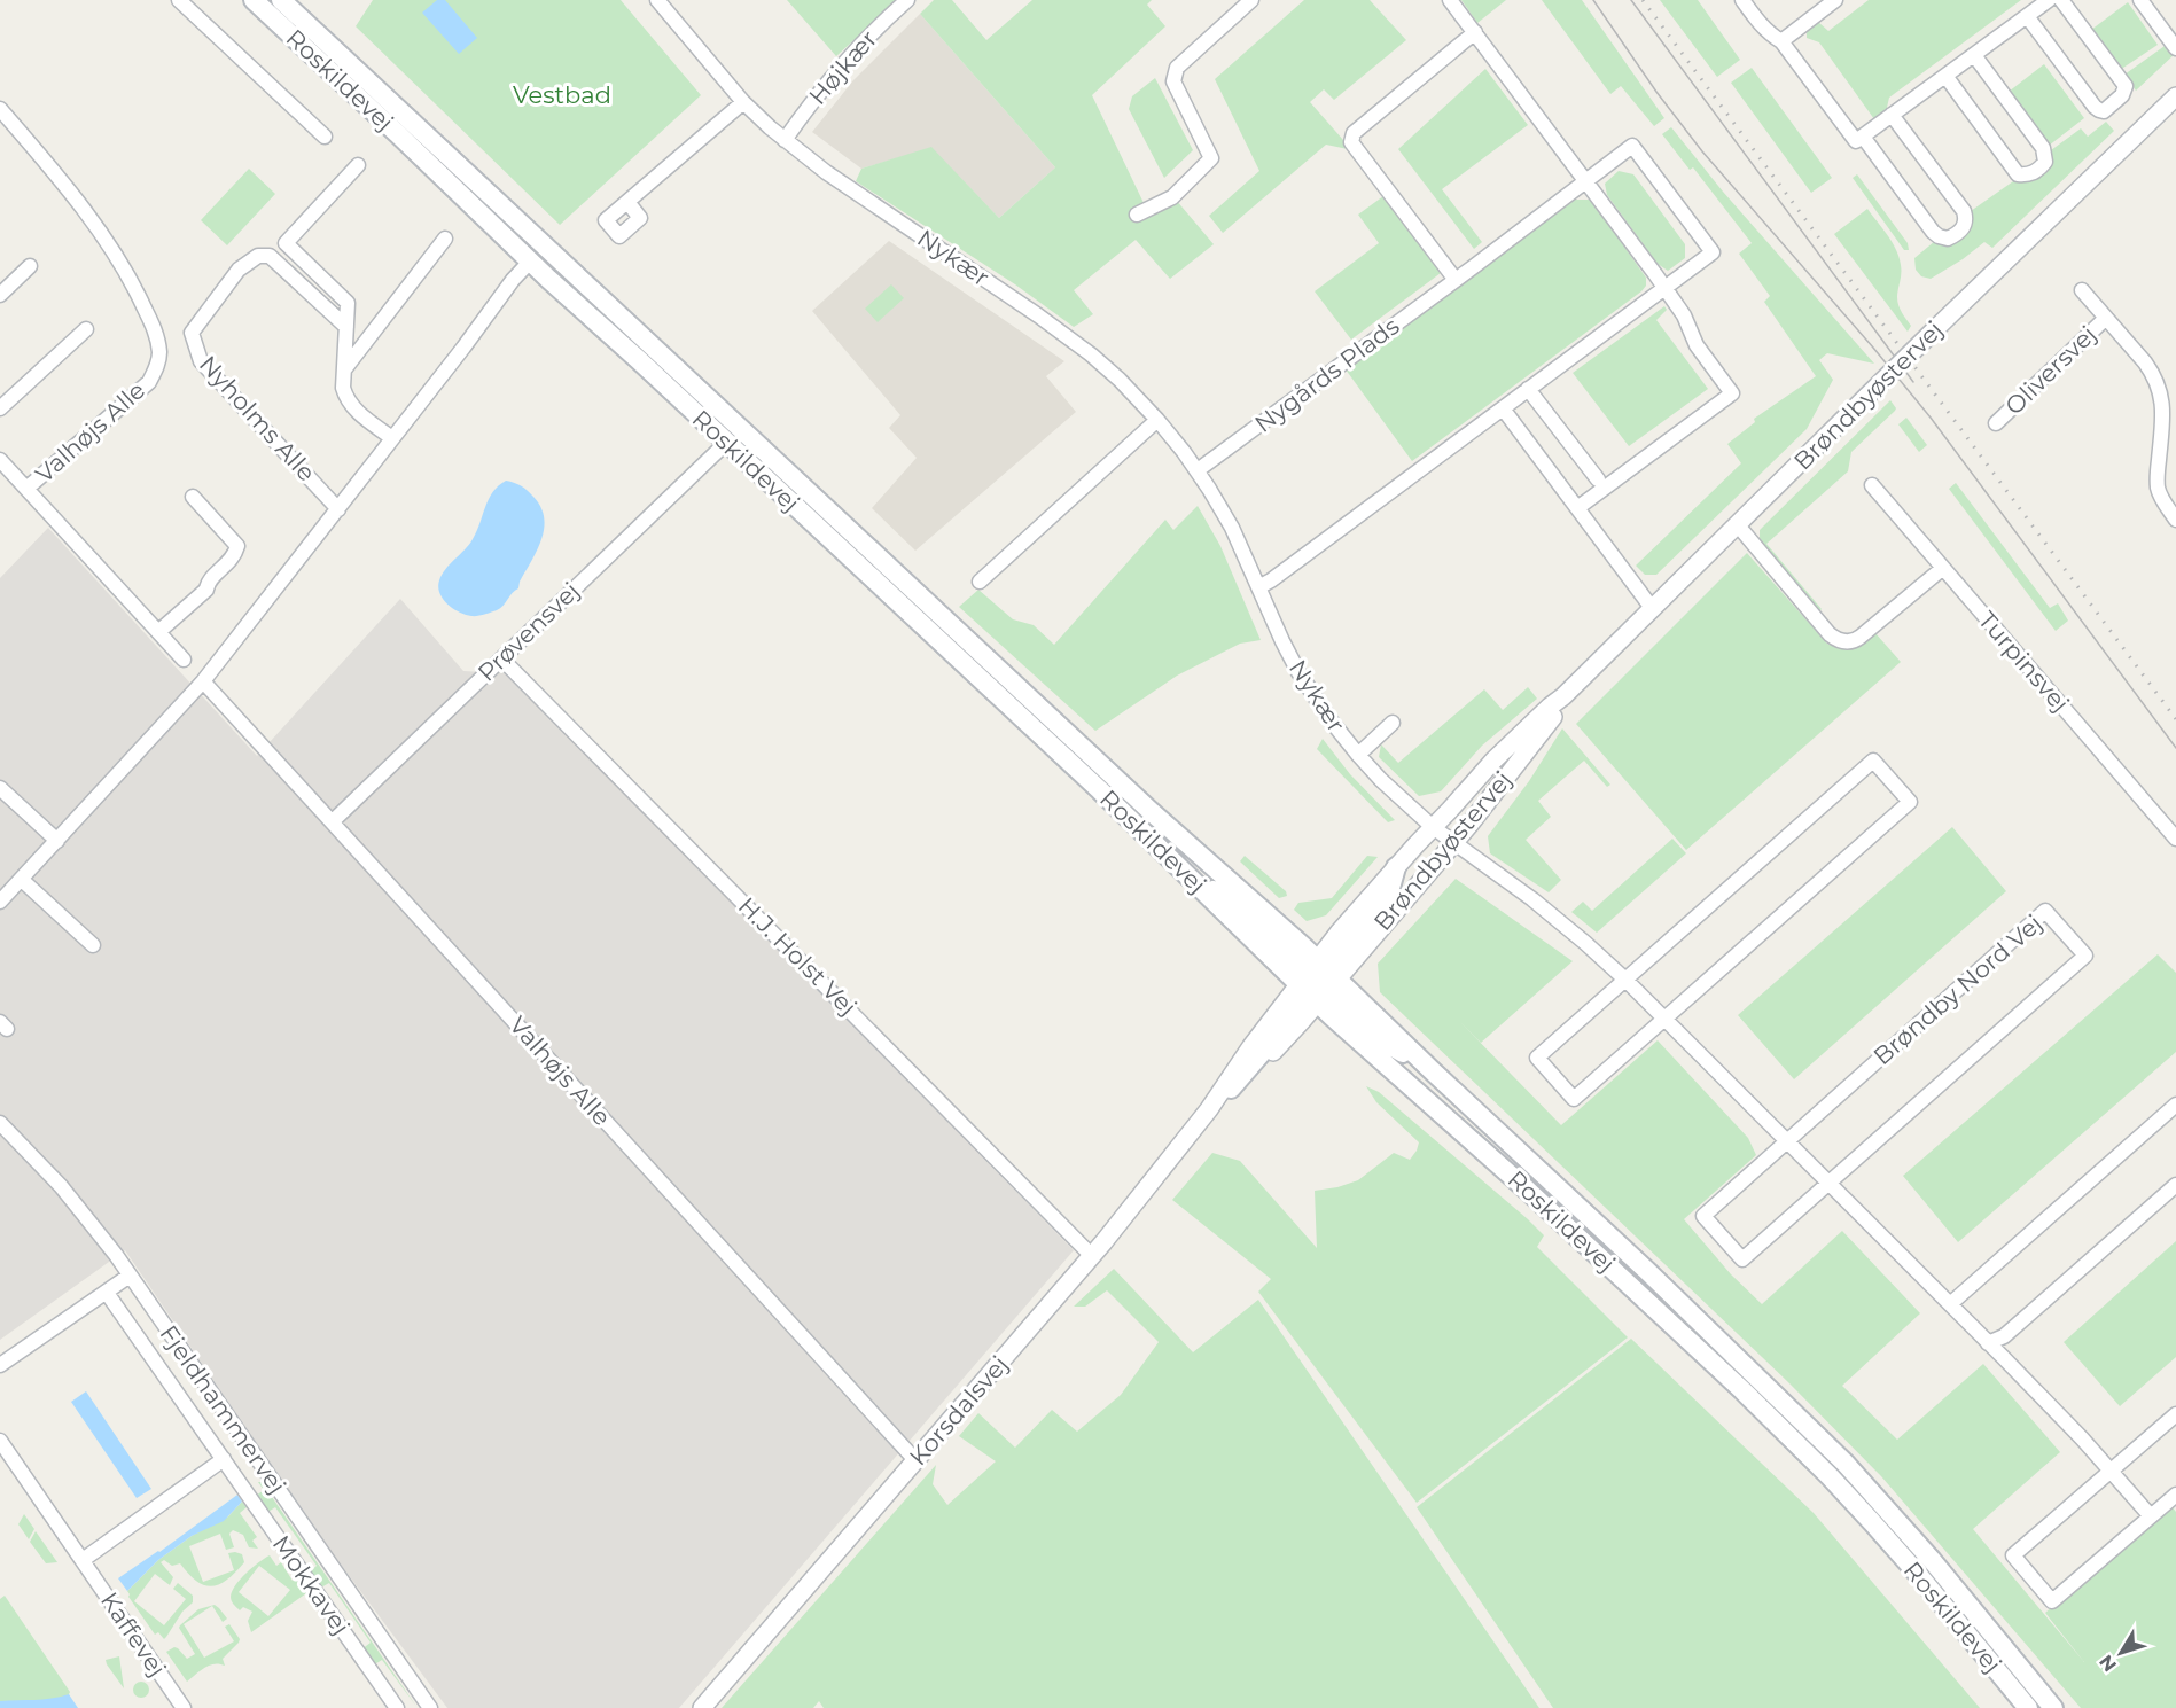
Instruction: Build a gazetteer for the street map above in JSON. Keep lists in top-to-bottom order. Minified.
{"streets":{"main road":["Roskildevej"],"street":["Højkær","Nykær","Oliversvej","Nygårds Plads","Brøndbyøstervej","Nyholms Alle","Valhøjs Alle","Prøvensvej","Turpinsvej","H.J. Holst Vej","Brøndby Nord Vej","Fjeldhammervej","Korsdalsvej","Mokkavej","Kaffevej"]},"crossings":[["Højkær","Nykær"],["Roskildevej","Brøndbyøstervej"],["Roskildevej","Prøvensvej"],["Roskildevej","Korsdalsvej"],["Nykær","Nygårds Plads"],["Nykær","Brøndbyøstervej"],["Brøndbyøstervej","Korsdalsvej"],["Valhøjs Alle","Prøvensvej"],["Valhøjs Alle","Korsdalsvej"],["Prøvensvej","H.J. Holst Vej"],["H.J. Holst Vej","Korsdalsvej"]],"parks":["Vestbad"],"north":"bottom left"}
